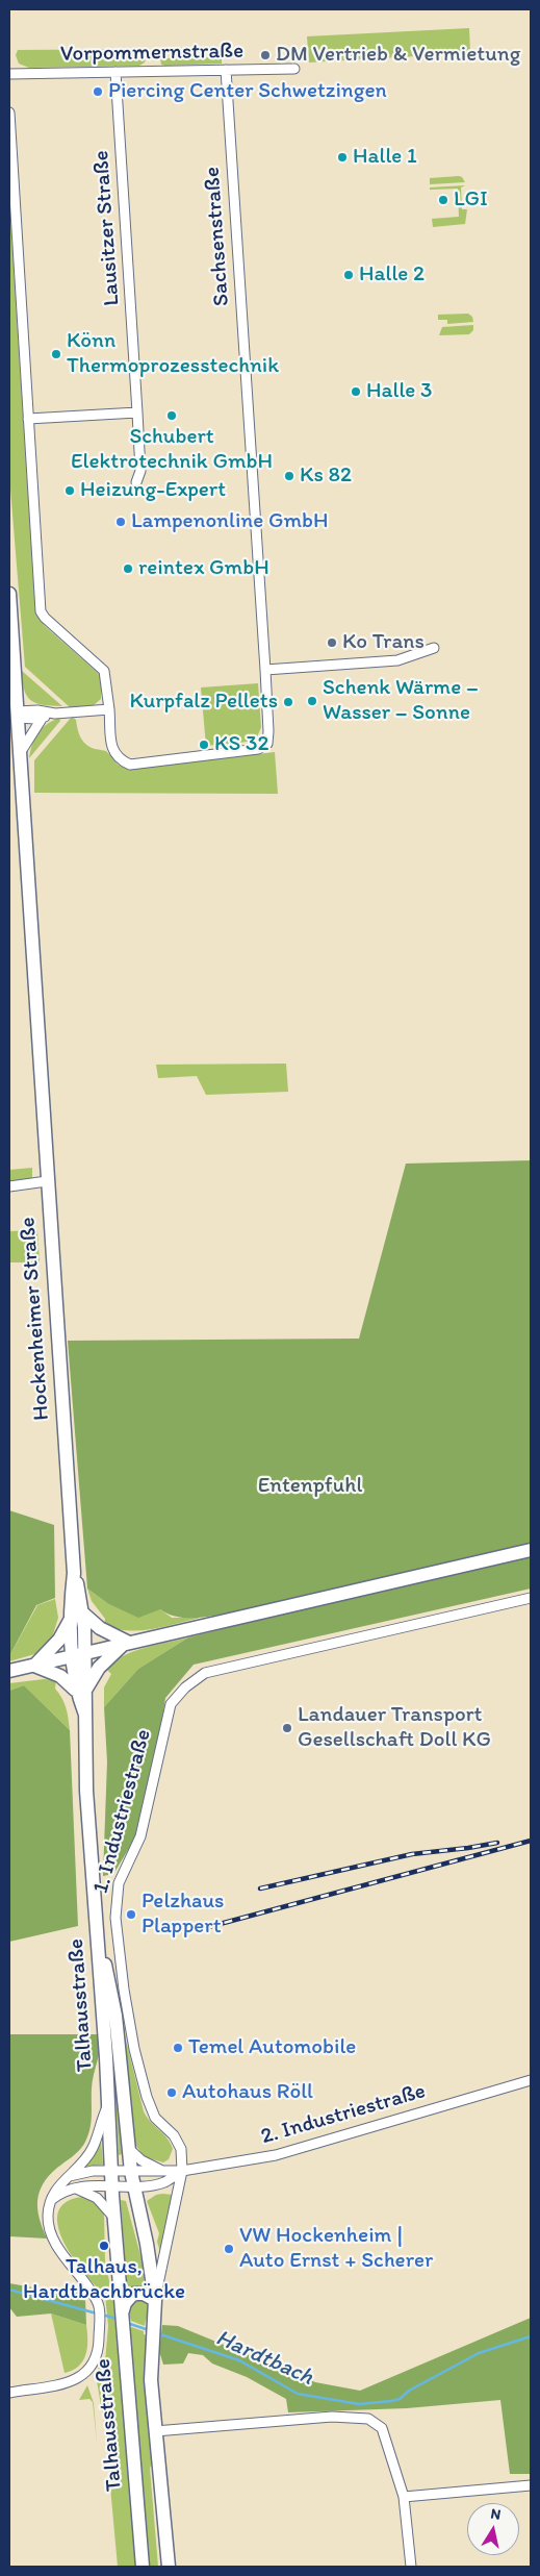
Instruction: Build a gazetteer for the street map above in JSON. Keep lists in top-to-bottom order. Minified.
{"streets":{"main road":["Hockenheimer Straße","Talhausstraße"],"street":["Vorpommernstraße","Lausitzer Straße","Sachsenstraße","1. Industriestraße","2. Industriestraße"]},"crossings":[["Vorpommernstraße","Lausitzer Straße"],["Vorpommernstraße","Sachsenstraße"],["Hockenheimer Straße","Talhausstraße"],["1. Industriestraße","Talhausstraße"],["1. Industriestraße","2. Industriestraße"],["Talhausstraße","2. Industriestraße"]],"water":["Hardtbach"],"parks":["Entenpfuhl"],"places":["DM Vertrieb & Vermietung","Piercing Center Schwetzingen","Halle 1","LGI","Halle 2","Könn Thermoprozesstechnik","Halle 3","Schubert Elektrotechnik GmbH","Ks 82","Heizung-Expert","Lampenonline GmbH","reintex GmbH","Ko Trans","Schenk Wärme – Wasser – Sonne","Kurpfalz Pellets","KS 32","Landauer Transport Gesellschaft Doll KG","Pelzhaus Plappert","Temel Automobile","Autohaus Röll","Talhaus, Hardtbachbrücke","VW Hockenheim | Auto Ernst + Scherer"],"north":"top"}
